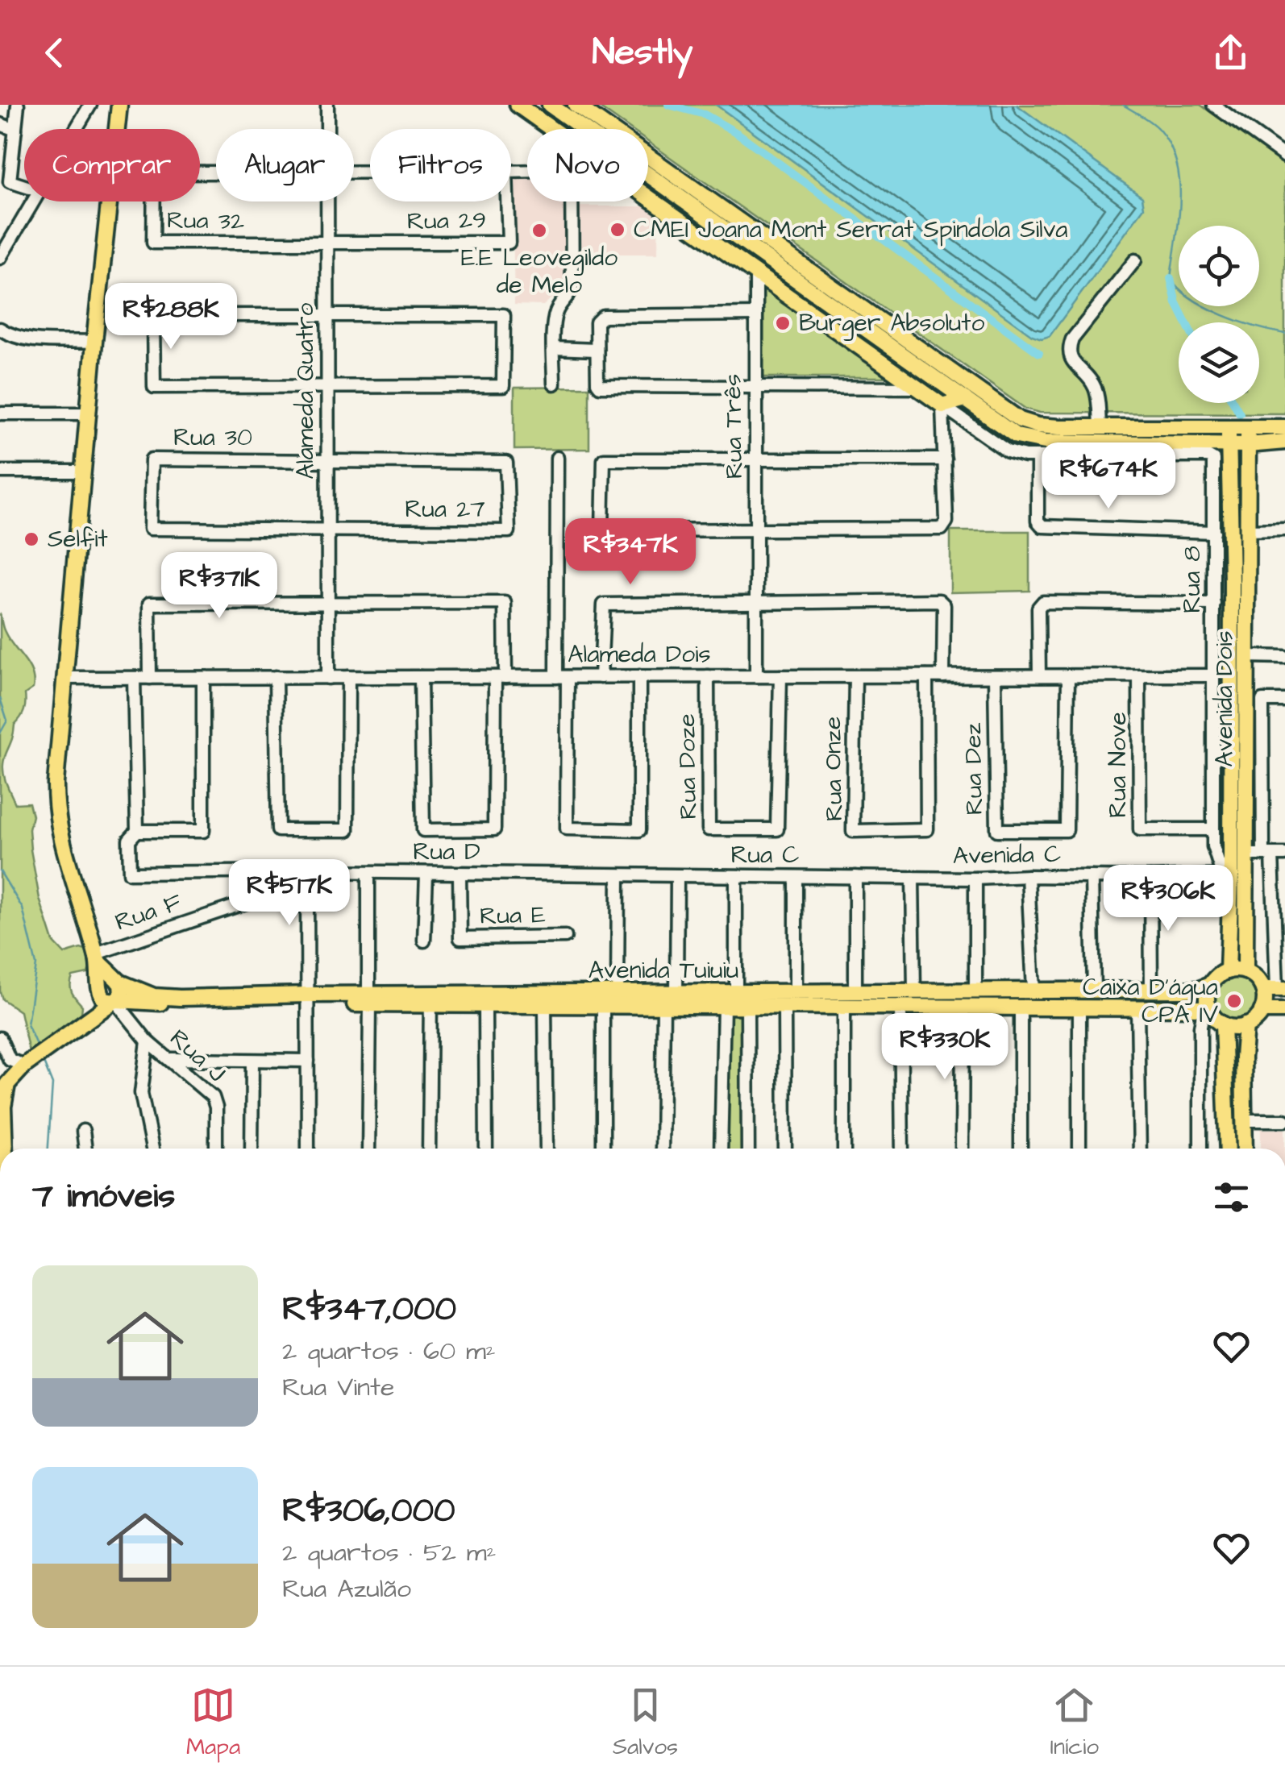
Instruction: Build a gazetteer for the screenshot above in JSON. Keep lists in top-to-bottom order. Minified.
{"streets":{"main road":["Rua 8","Avenida Dois","Avenida Tuiuiu"],"street":["Rua 32","Rua 29","Alameda Quatro","Rua Três","Rua 30","Rua 27","Alameda Dois","Rua Nove","Rua Doze","Rua Onze","Rua Dez","Rua D","Rua C","Avenida C","Rua F","Rua E","Rua J"]},"crossings":[["Rua 32","Rua 29"],["Rua 32","Alameda Quatro"],["Rua 29","Alameda Quatro"],["Alameda Quatro","Rua 30"],["Alameda Quatro","Rua 27"],["Alameda Quatro","Alameda Dois"],["Rua Três","Rua 8"],["Rua Três","Alameda Dois"],["Rua 30","Rua 27"],["Rua 8","Alameda Dois"],["Rua 8","Avenida Dois"],["Rua 8","Rua Nove"],["Alameda Dois","Rua Nove"],["Alameda Dois","Rua Doze"],["Alameda Dois","Rua Onze"],["Alameda Dois","Rua Dez"],["Avenida Dois","Avenida Tuiuiu"],["Rua D","Rua C"],["Rua D","Rua F"],["Rua D","Rua E"],["Rua C","Avenida C"],["Avenida Tuiuiu","Rua J"]],"places":["CMEI Joana Mont Serrat Spindola Silva","E.E Leovegildo de Melo","Burger Absoluto","Selfit","Caixa D'água CPA IV"],"page":{"header":"Nestly","chip":["Comprar","Alugar","Filtros","Novo"],"price":["R$288K","R$674K","R$347K","R$371K","R$517K","R$306K","R$330K"],"heading":"7 imóveis","list":[{"name":"R$347,000","note":"2 quartos · 60 m² · Rua Vinte"},{"name":"R$306,000","note":"2 quartos · 52 m² · Rua Azulão"}],"tabs":["Mapa","Salvos","Início"]}}
